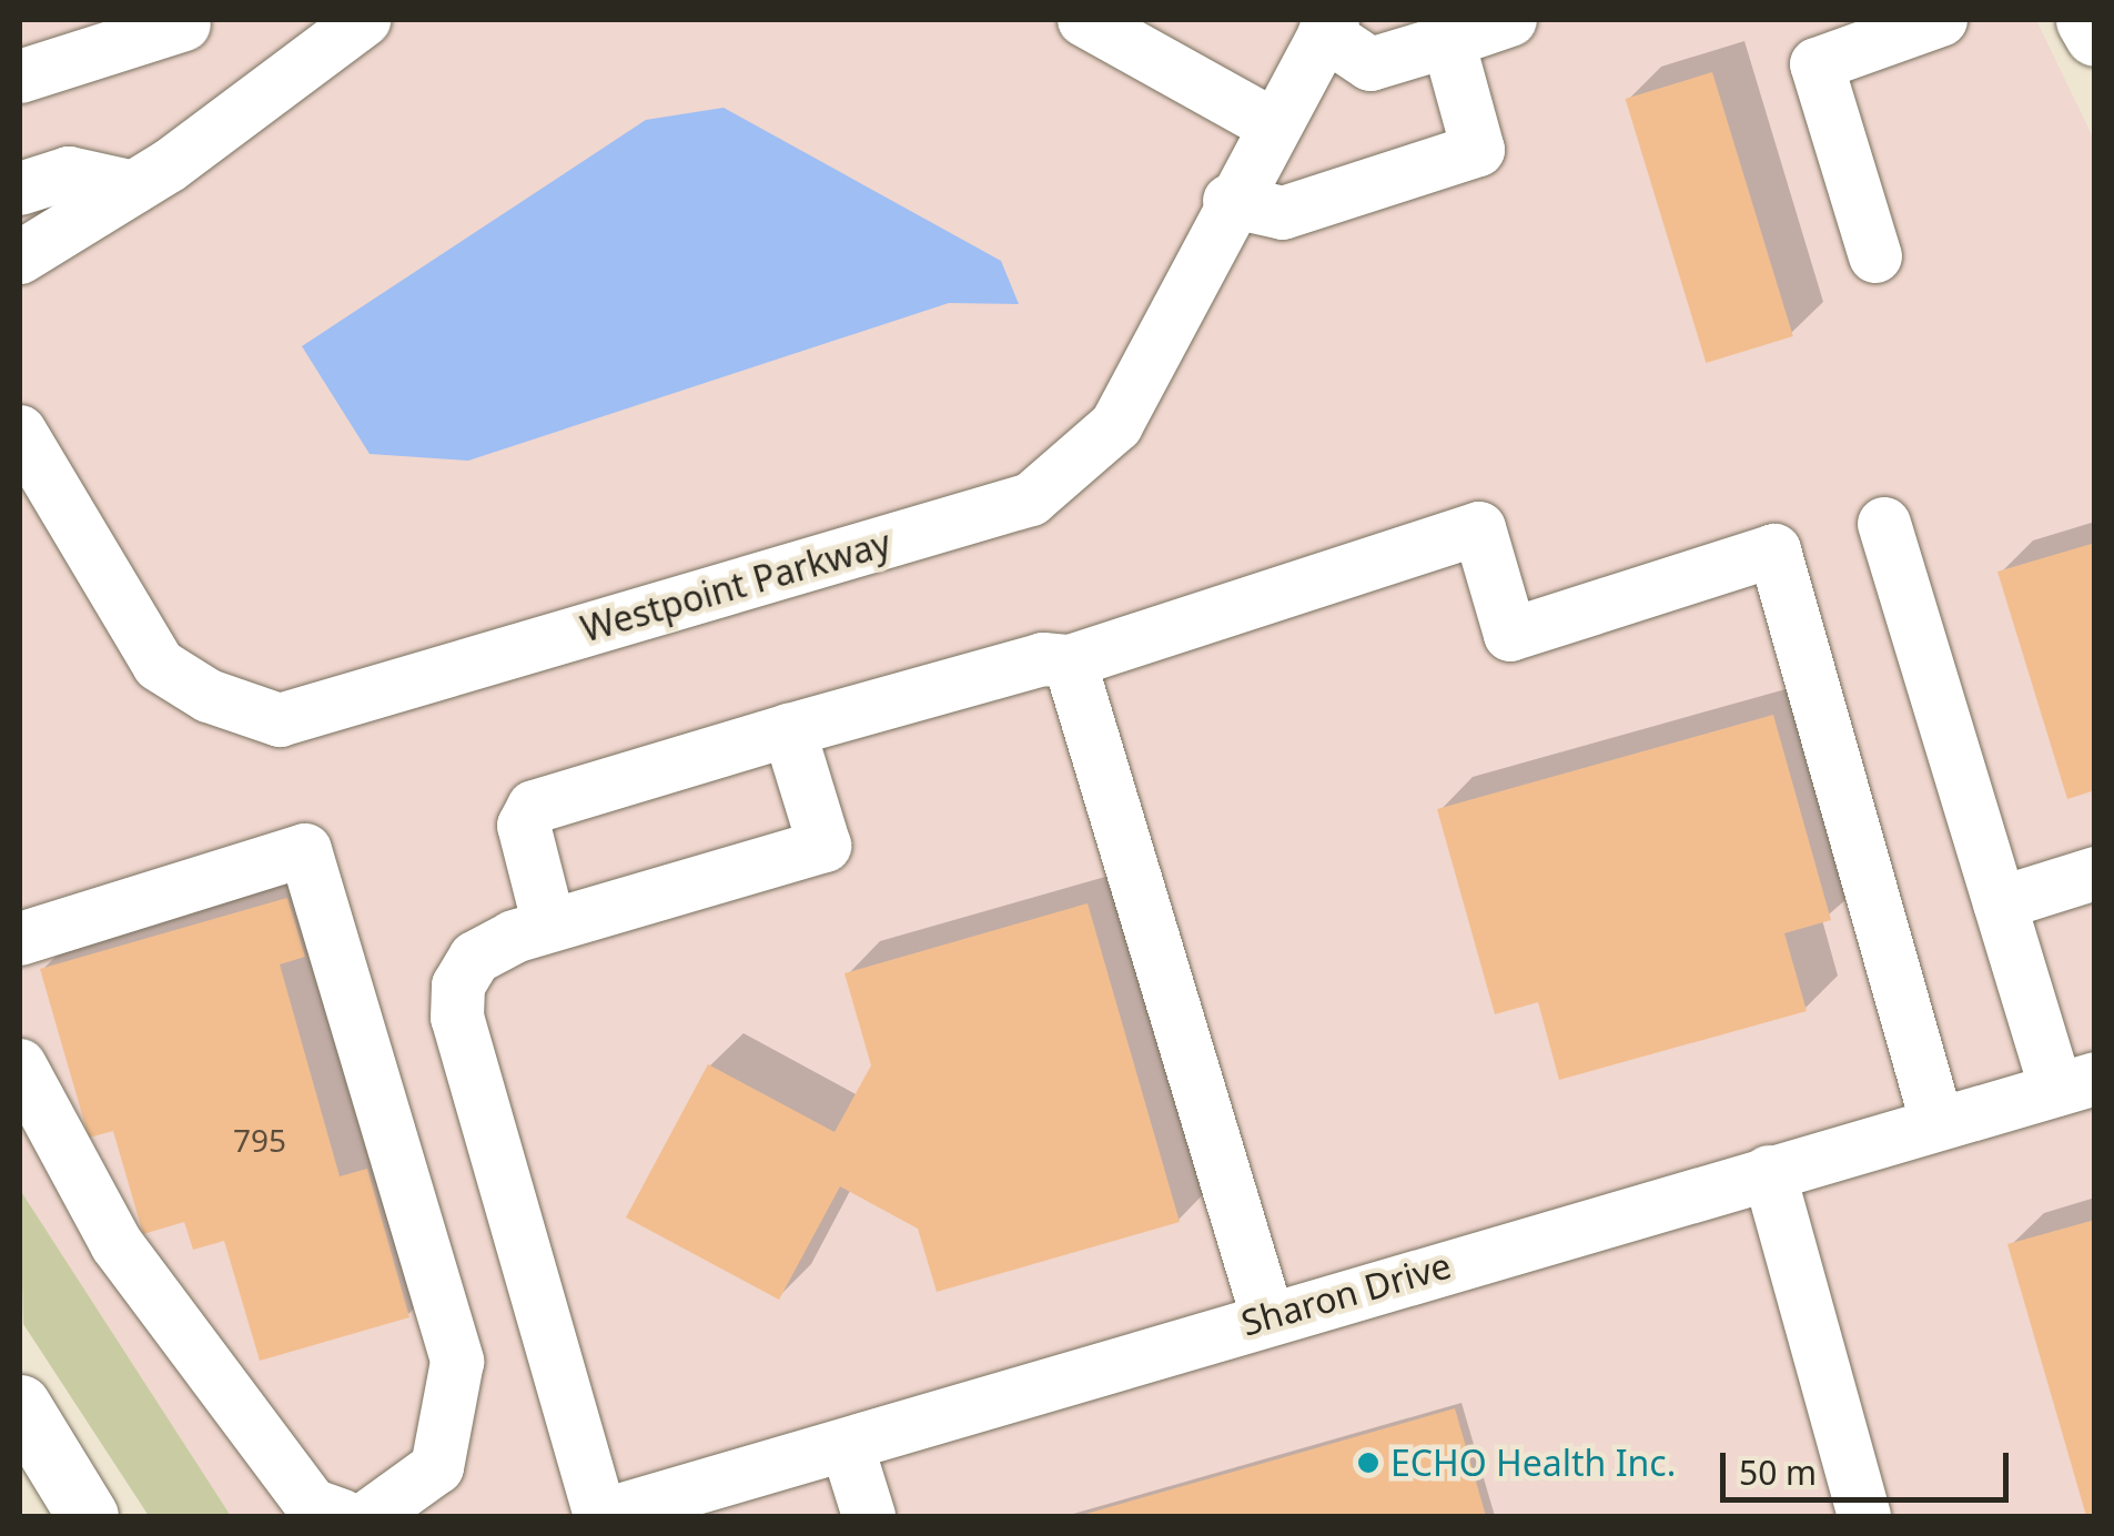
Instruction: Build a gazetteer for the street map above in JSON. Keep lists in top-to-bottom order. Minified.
{"streets":{"street":["Westpoint Parkway","Sharon Drive"]},"places":["ECHO Health Inc."],"house_numbers":["795"],"scale_bar":"50 m"}
